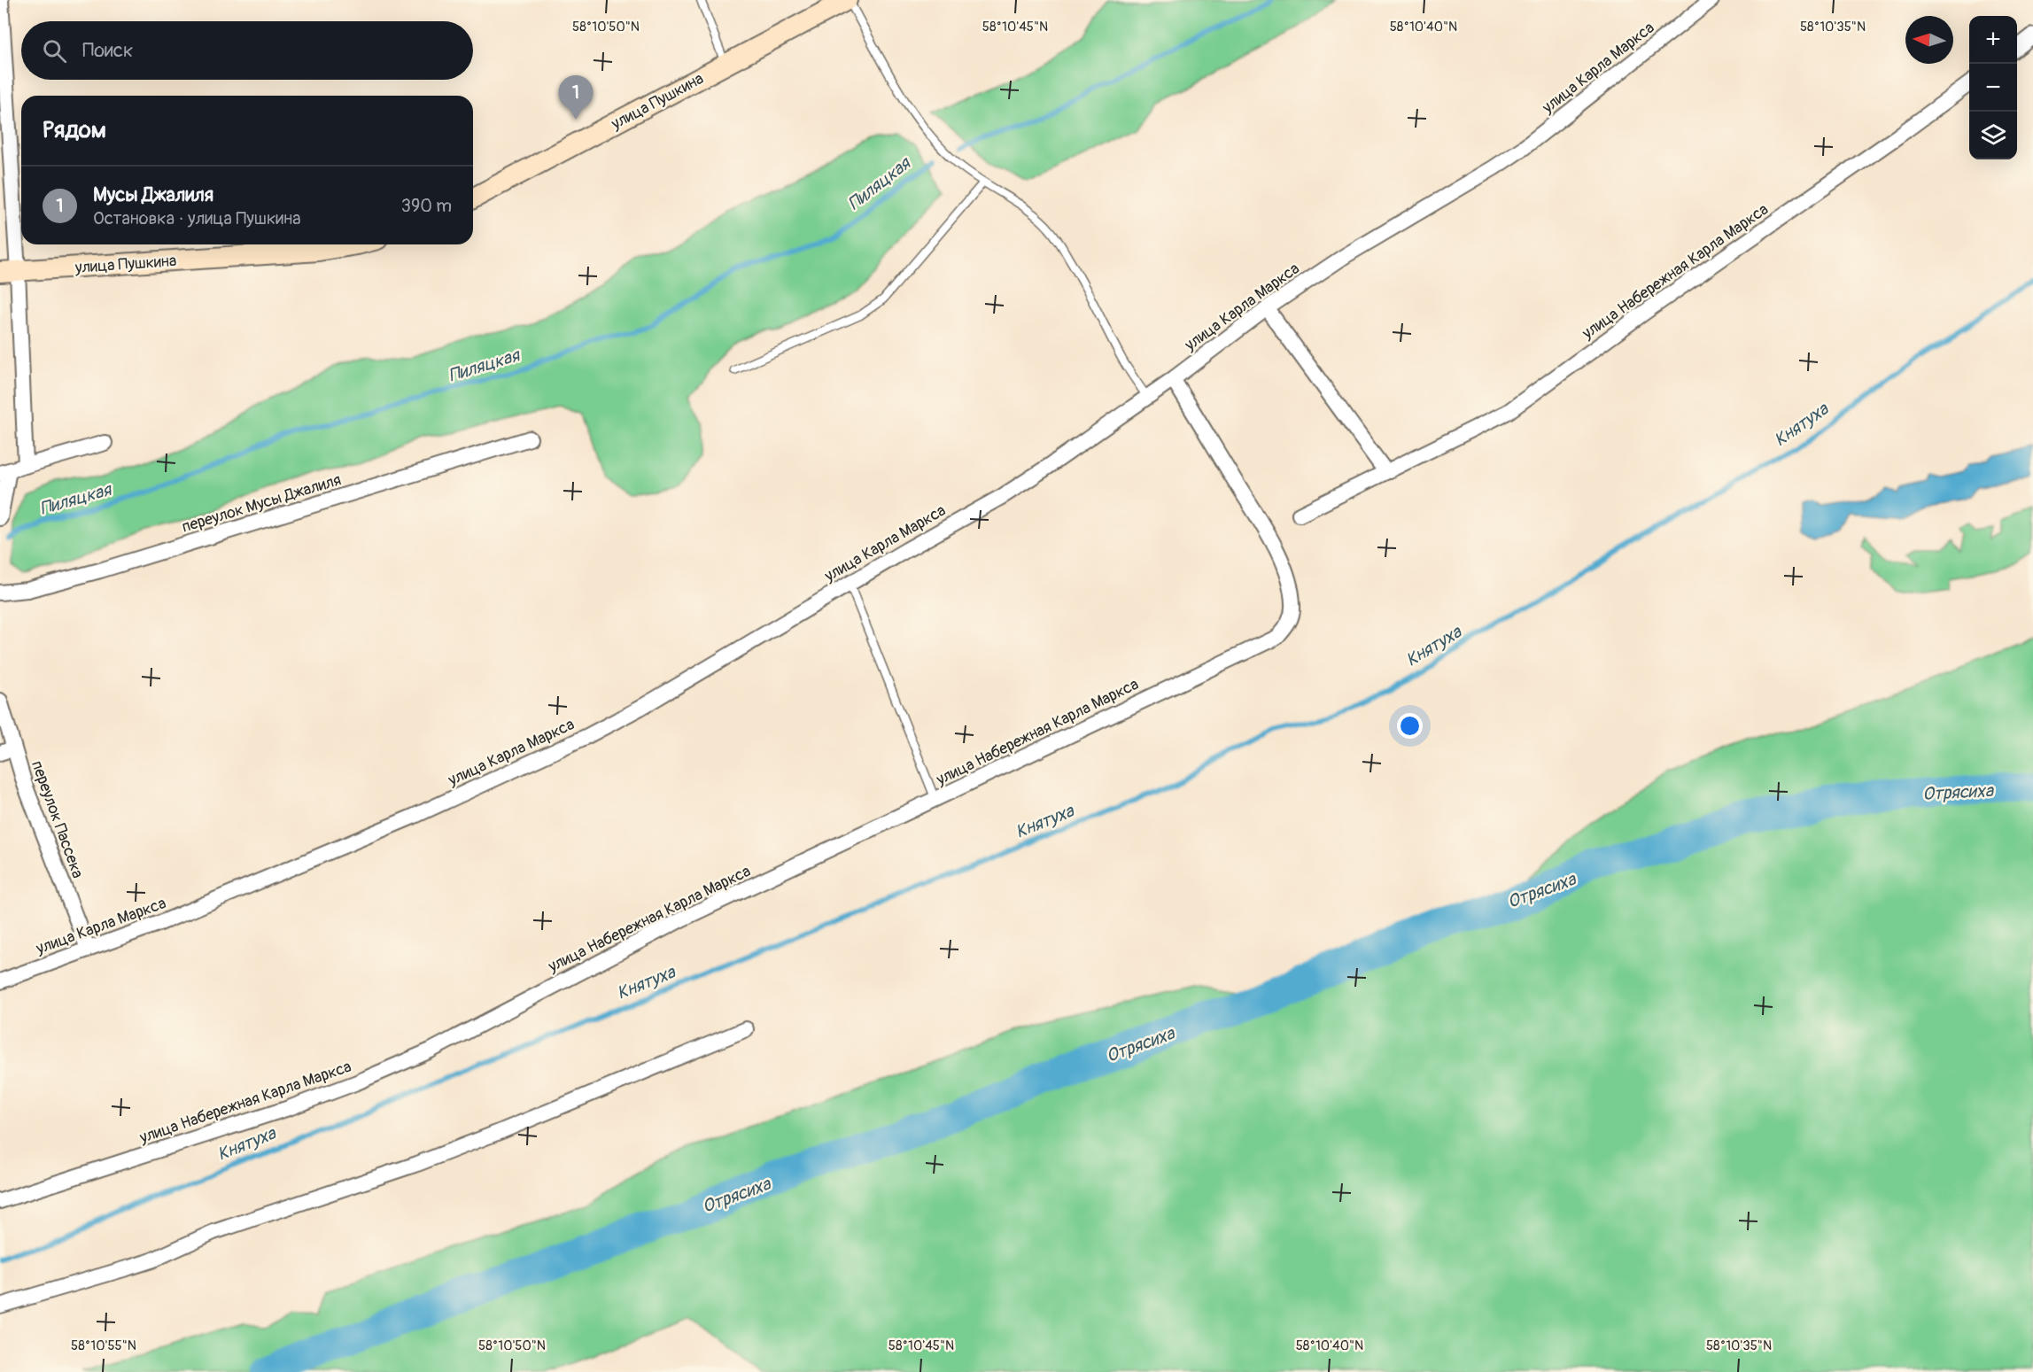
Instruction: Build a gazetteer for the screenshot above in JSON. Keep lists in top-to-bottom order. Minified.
{"streets":{"street":["улица Карла Маркса","улица Пушкина","улица Набережная Карла Маркса","переулок Мусы Джалиля","переулок Пассека"]},"crossings":[["улица Карла Маркса","улица Набережная Карла Маркса"],["улица Карла Маркса","переулок Пассека"]],"water":["Пиляцкая","Княтуха","Отрясиха"],"north":"left","page":{"map_buttons":["+","−"],"search":"Поиск","pins":"1","heading":"Рядом","list":[{"mark":"1","name":"Мусы Джалиля","note":"Остановка · улица Пушкина","value":"390 m"}]},"coordinates":["58°10'50\"N","58°10'45\"N","58°10'40\"N","58°10'35\"N","58°10'55\"N"]}
